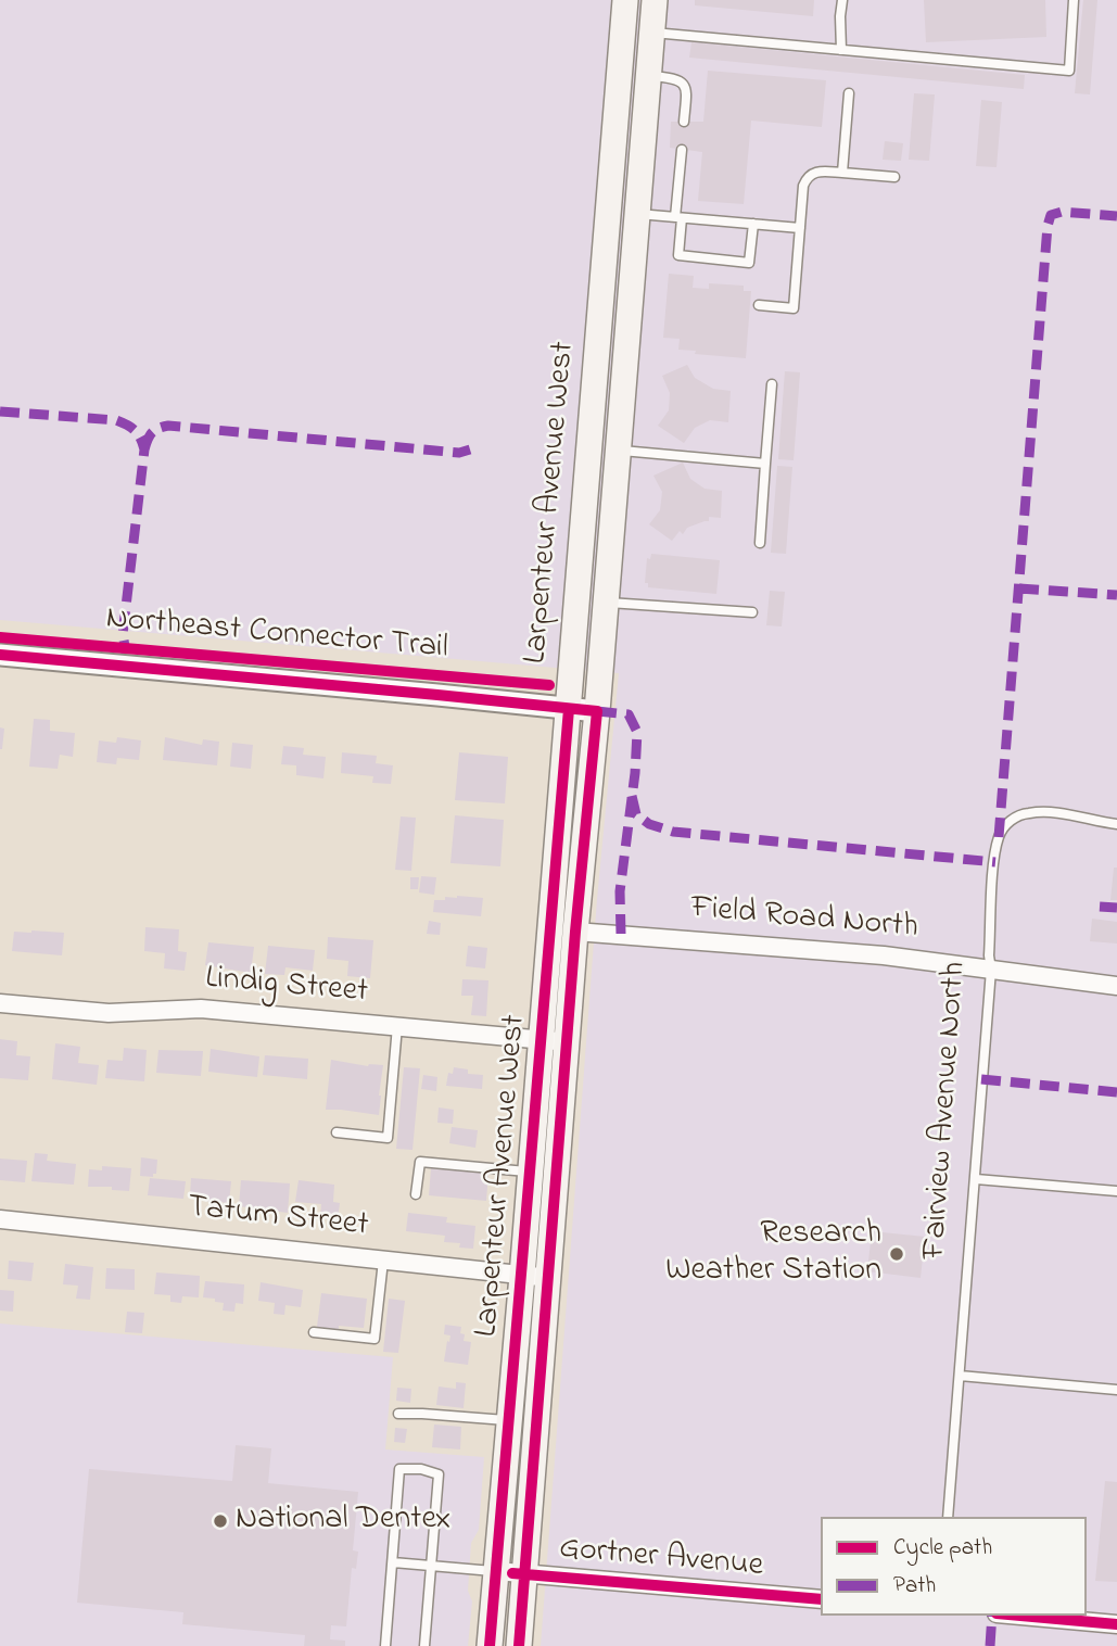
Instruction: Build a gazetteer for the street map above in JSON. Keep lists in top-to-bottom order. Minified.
{"streets":{"main road":["Larpenteur Avenue West"],"street":["Field Road North","Lindig Street","Tatum Street","Gortner Avenue"],"lane":["Fairview Avenue North"],"cycle path":["Northeast Connector Trail"]},"crossings":[["Larpenteur Avenue West","Field Road North"],["Larpenteur Avenue West","Lindig Street"],["Larpenteur Avenue West","Tatum Street"],["Larpenteur Avenue West","Gortner Avenue"],["Field Road North","Fairview Avenue North"]],"places":["Research Weather Station","National Dentex"],"legend":["Cycle path","Path"]}
